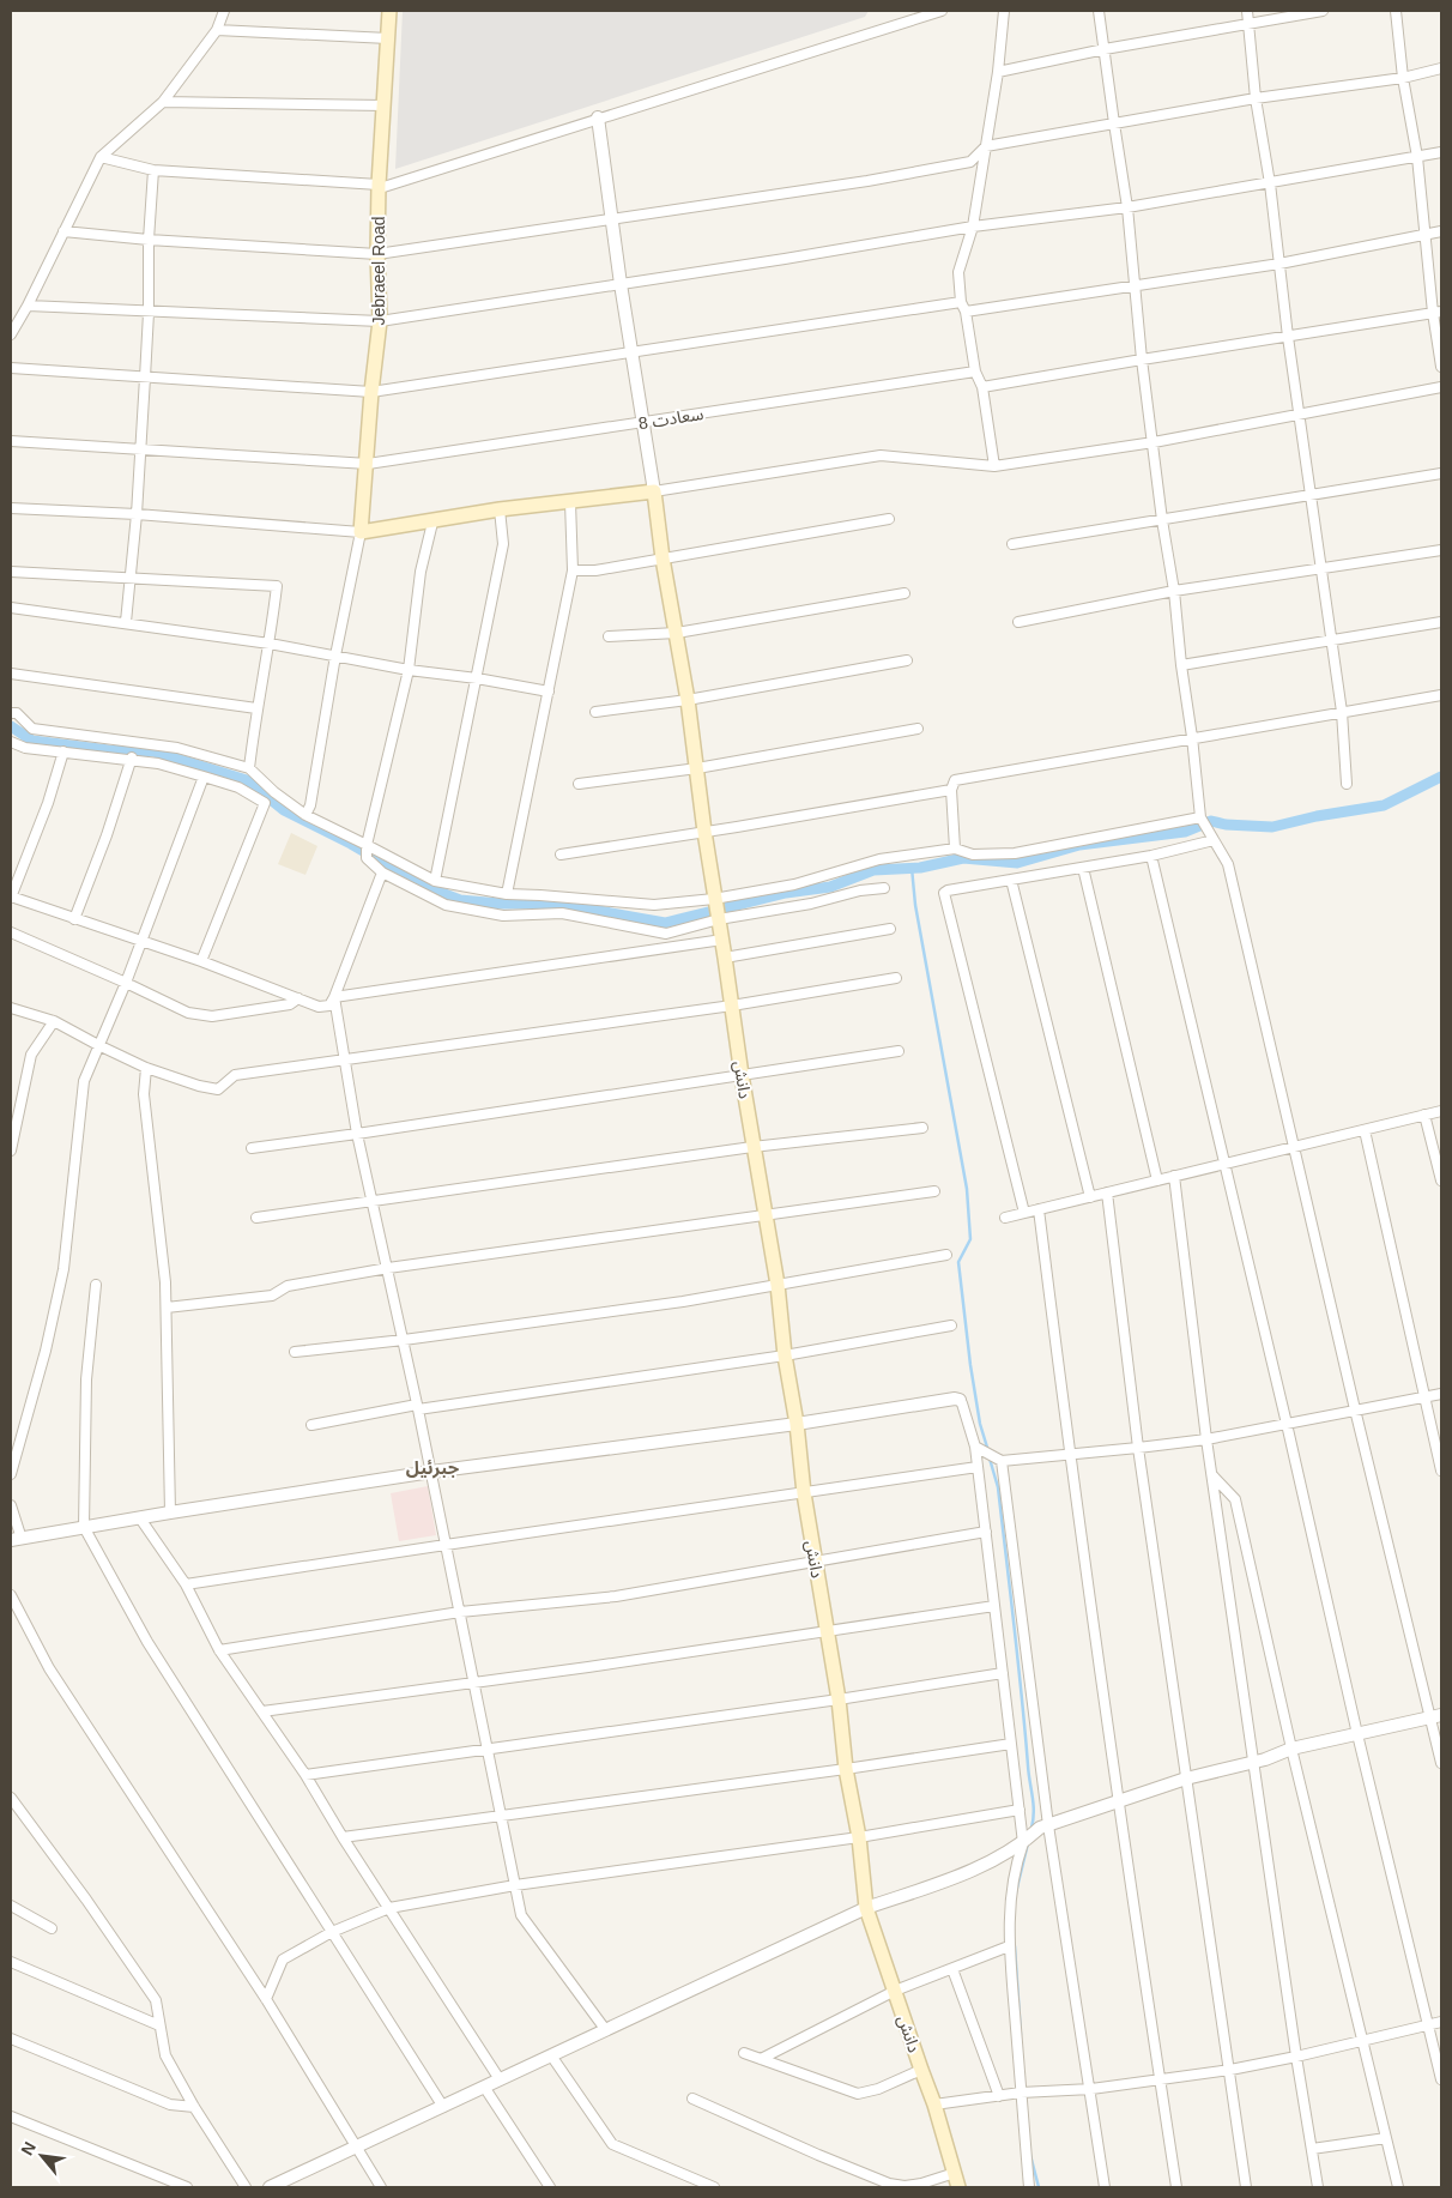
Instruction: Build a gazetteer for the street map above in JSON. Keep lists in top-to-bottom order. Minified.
{"streets":{"main road":["Jebraeel Road","دانش"],"street":["سعادت 8"]},"crossings":[["Jebraeel Road","سعادت 8"]],"districts":["جبرئیل"],"north":"top left"}
